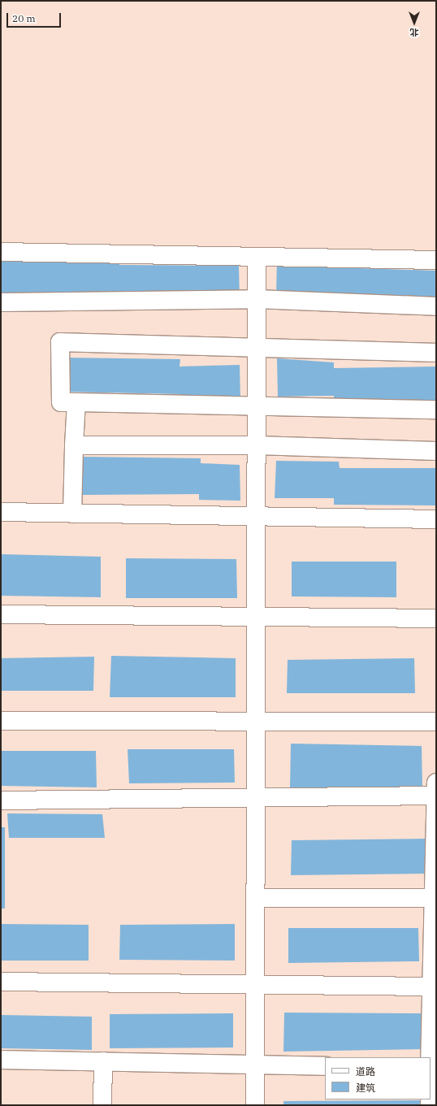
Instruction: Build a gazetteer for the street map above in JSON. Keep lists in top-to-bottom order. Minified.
{"legend":["道路","建筑"],"scale_bar":"20 m","north":"bottom"}
